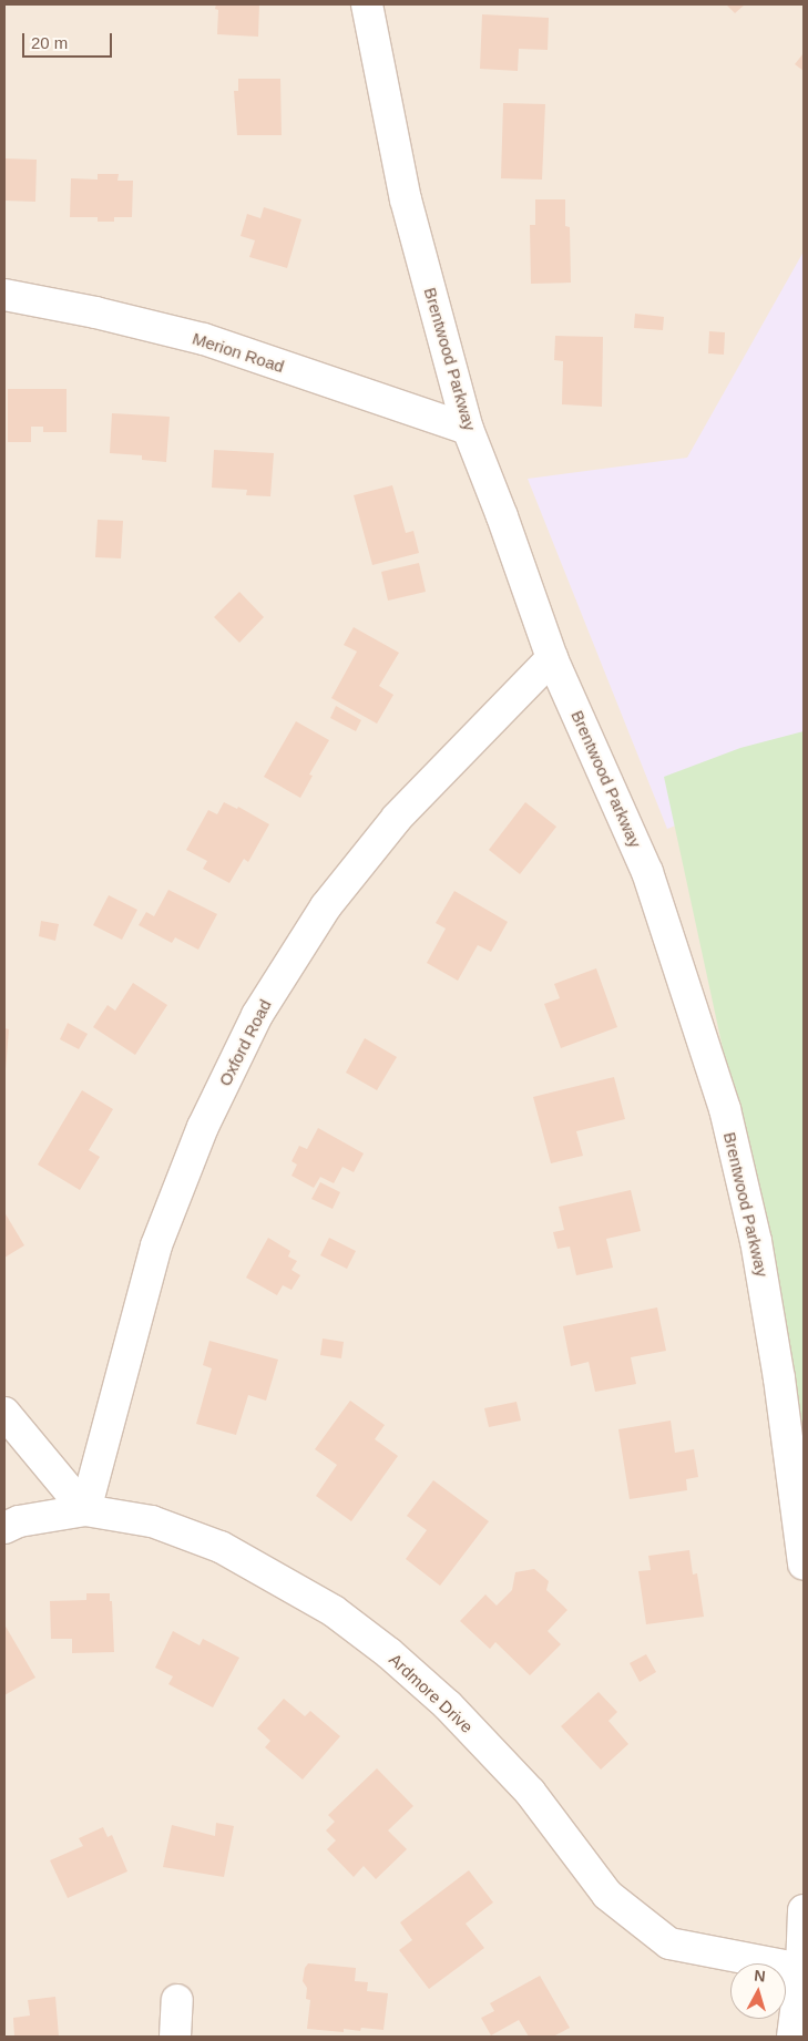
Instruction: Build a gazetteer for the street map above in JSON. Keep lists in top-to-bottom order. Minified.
{"streets":{"street":["Merion Road","Brentwood Parkway","Oxford Road","Ardmore Drive"]},"crossings":[["Merion Road","Brentwood Parkway"],["Brentwood Parkway","Oxford Road"],["Oxford Road","Ardmore Drive"]],"scale_bar":"20 m","north":"top"}
